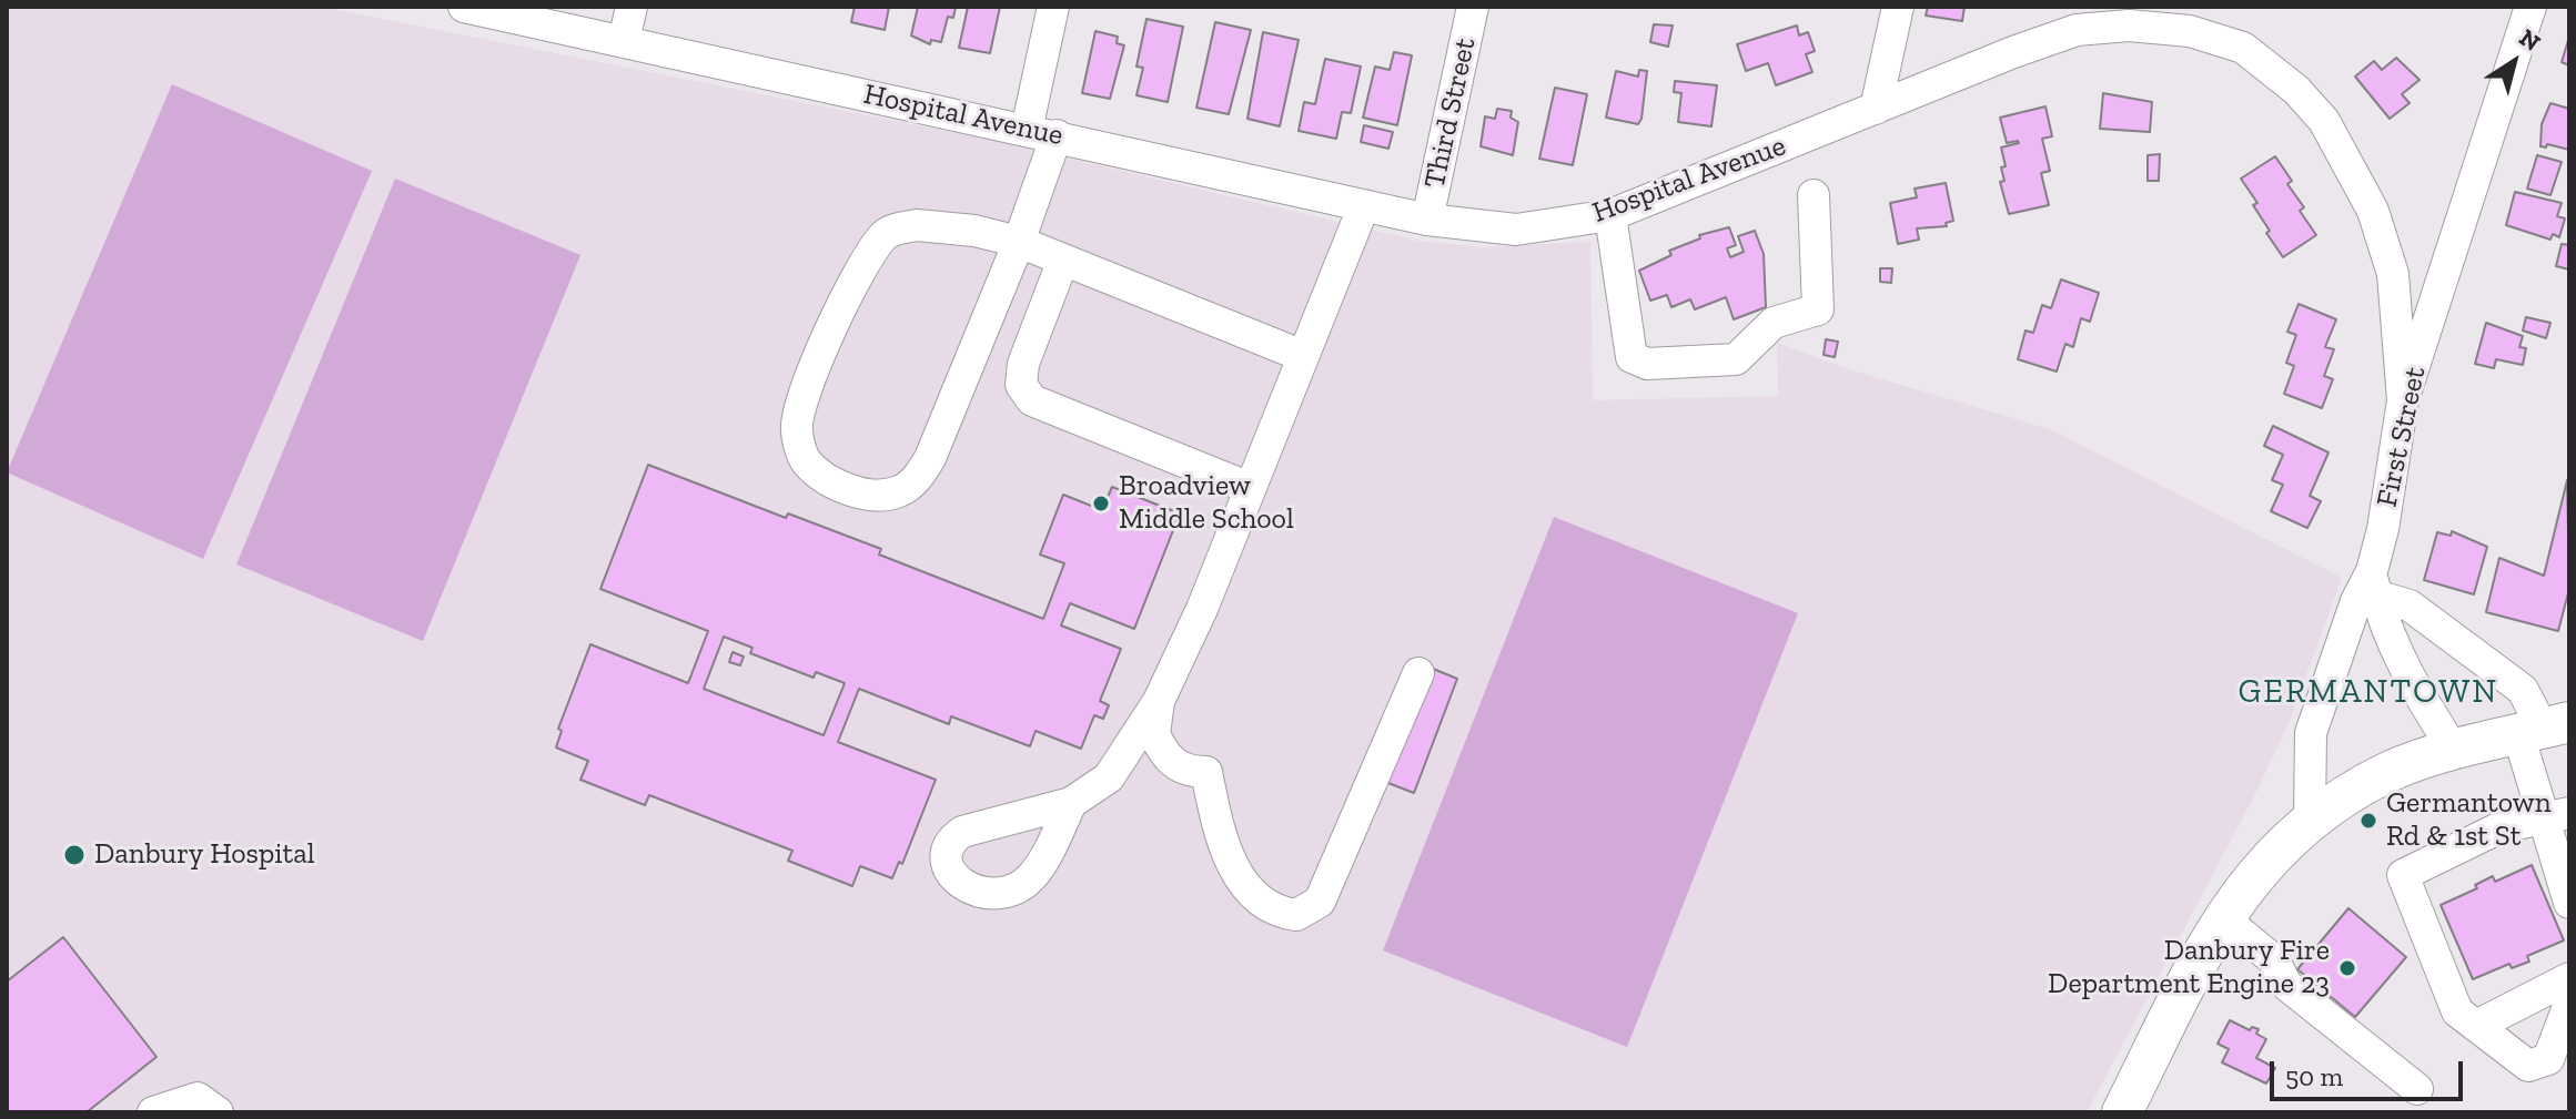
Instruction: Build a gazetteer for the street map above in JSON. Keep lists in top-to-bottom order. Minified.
{"streets":{"street":["Third Street","Hospital Avenue","First Street"]},"crossings":[["Third Street","Hospital Avenue"],["Hospital Avenue","First Street"]],"districts":["GERMANTOWN"],"places":["Broadview Middle School","Germantown Rd & 1st St","Danbury Hospital","Danbury Fire Department Engine 23"],"scale_bar":"50 m","north":"top right"}
